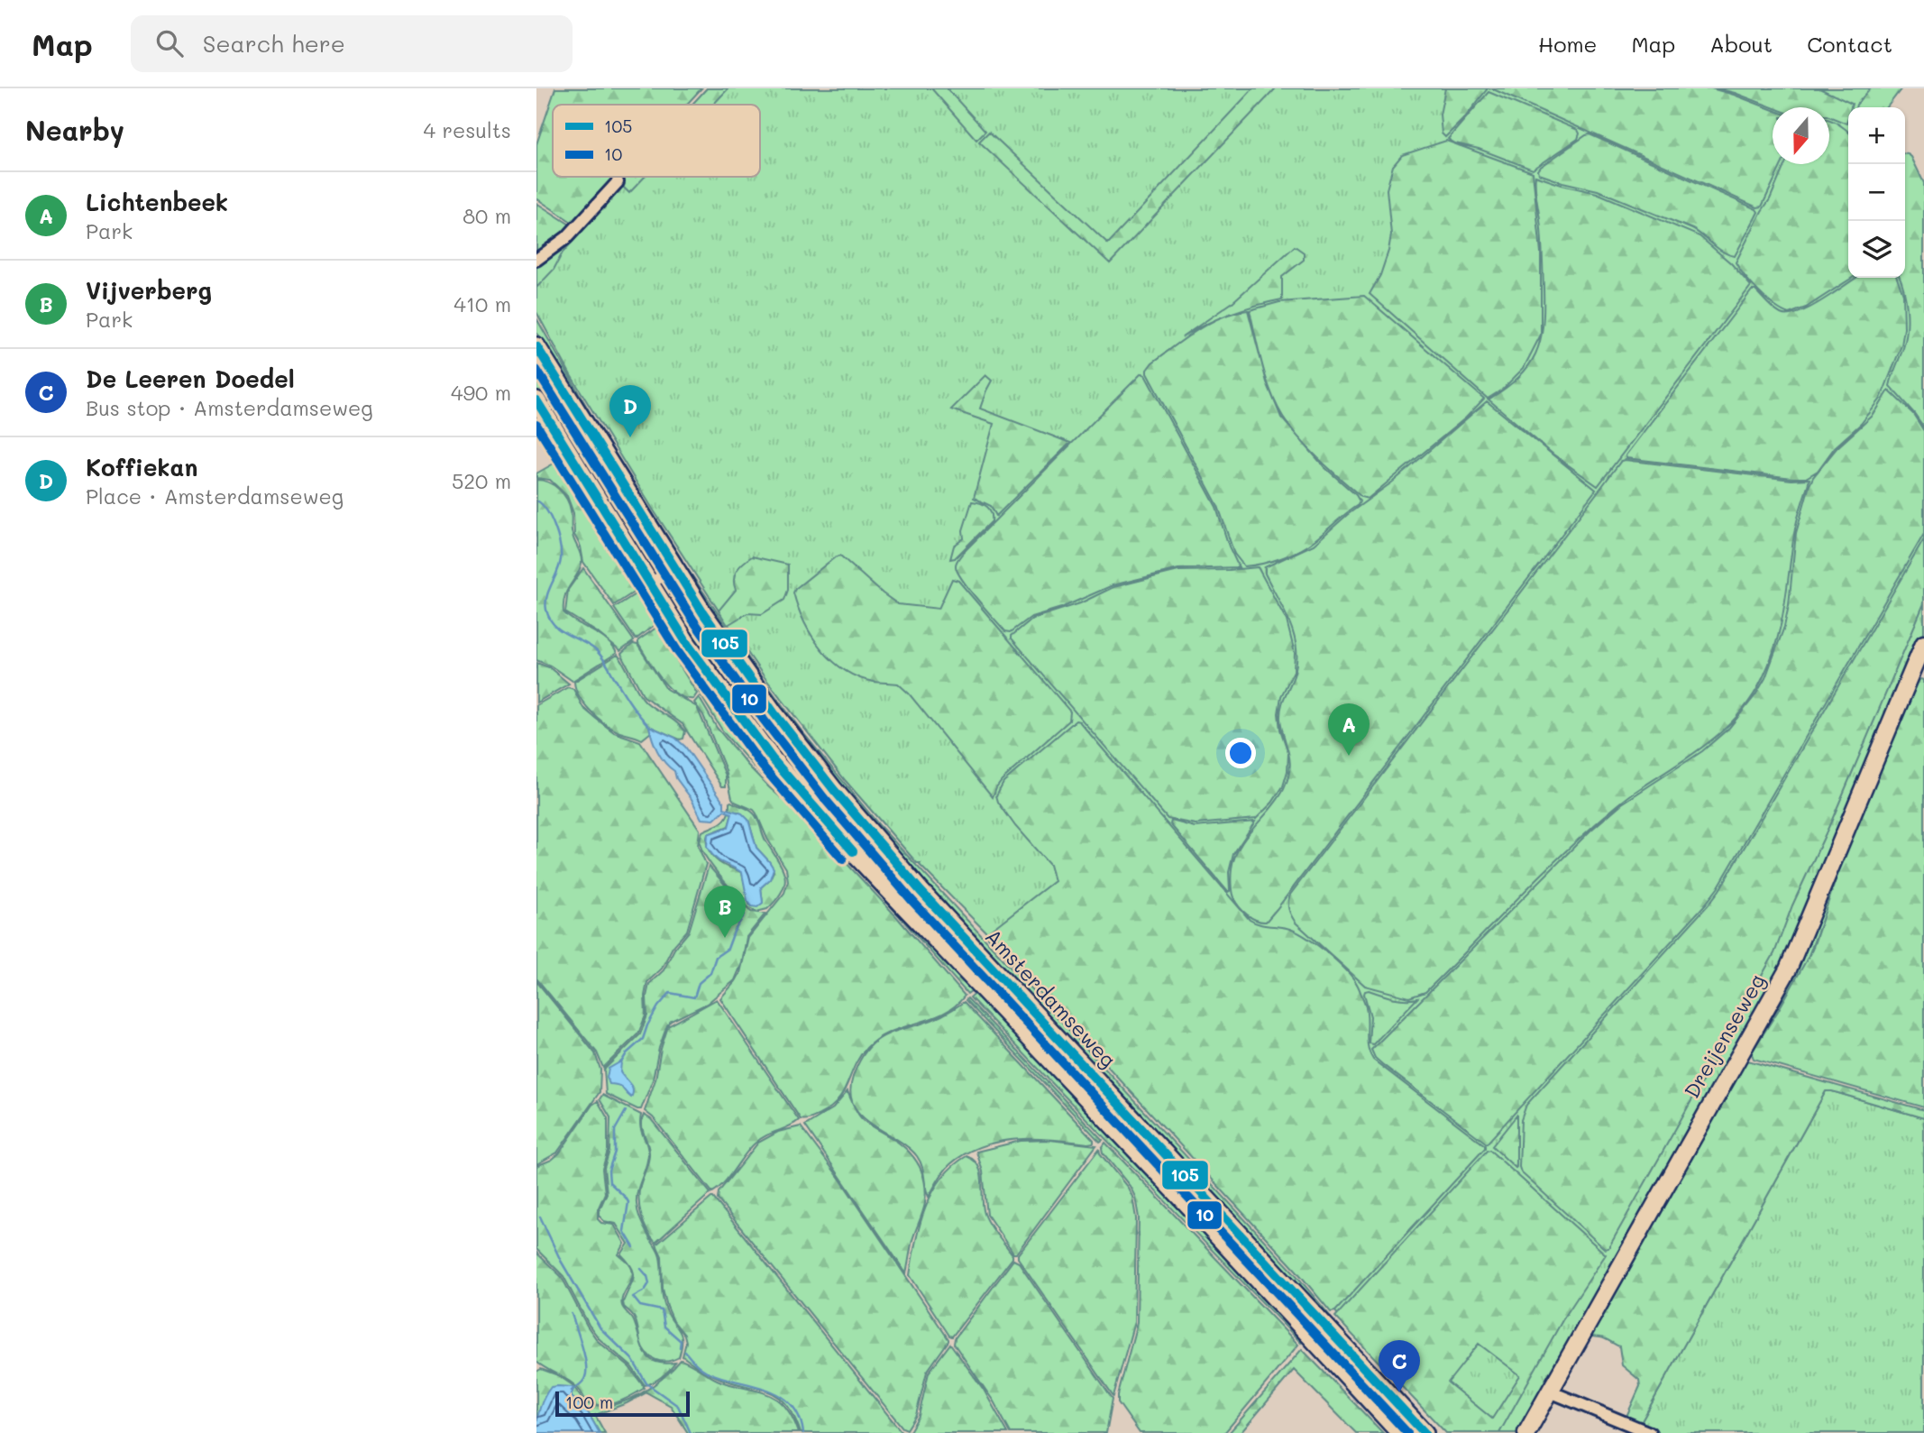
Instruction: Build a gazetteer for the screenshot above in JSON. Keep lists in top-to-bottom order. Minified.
{"streets":{"main road":["Amsterdamseweg","Dreijenseweg"]},"lines":["transit line 105","transit line 10"],"legend":["105","10"],"scale_bar":"100 m","north":"bottom","page":{"header":"Map","search":"Search here","nav":["Home","Map","About","Contact"],"heading":["Nearby","4 results"],"map_buttons":["+","−"],"list":[{"mark":"A","name":"Lichtenbeek","note":"Park","value":"80 m"},{"mark":"B","name":"Vijverberg","note":"Park","value":"410 m"},{"mark":"C","name":"De Leeren Doedel","note":"Bus stop · Amsterdamseweg","value":"490 m"},{"mark":"D","name":"Koffiekan","note":"Place · Amsterdamseweg","value":"520 m"}],"pins":["D","A","B","C"],"scale":"100 m"}}
